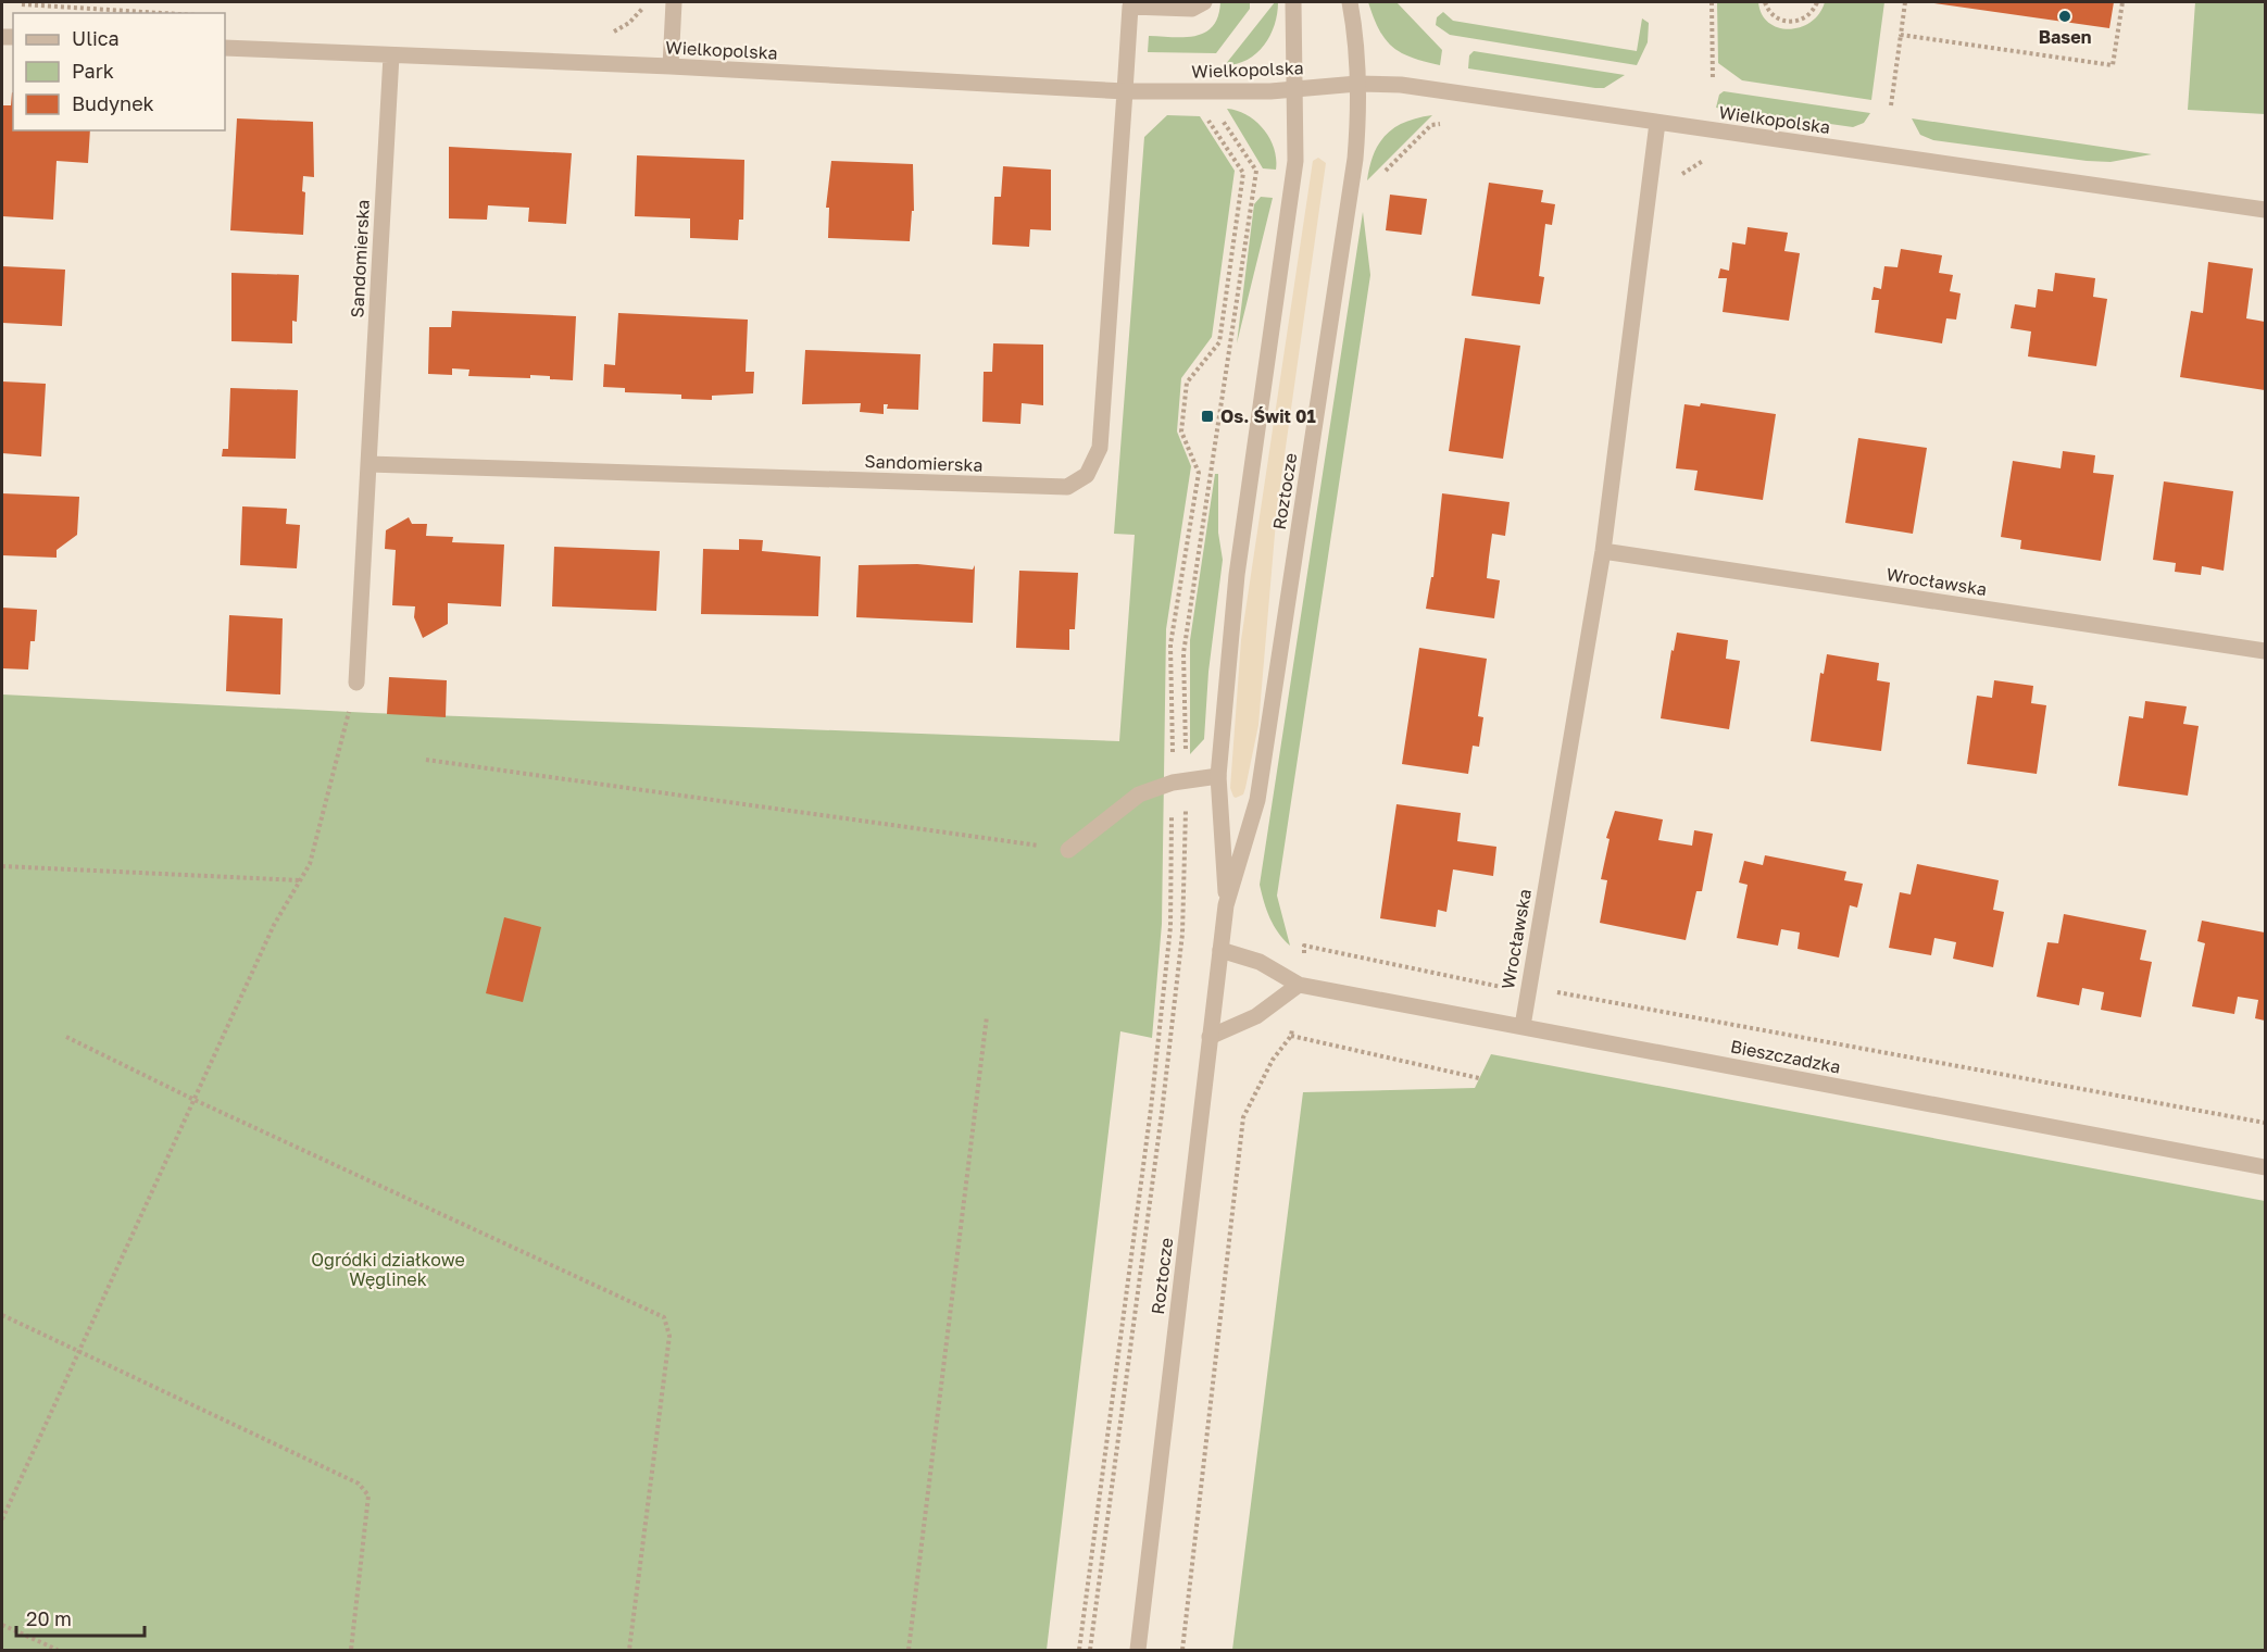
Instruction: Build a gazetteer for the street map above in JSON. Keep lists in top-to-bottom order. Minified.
{"streets":{"street":["Wielkopolska","Sandomierska","Roztocze","Wrocławska","Bieszczadzka"]},"crossings":[["Wielkopolska","Sandomierska"],["Wielkopolska","Roztocze"],["Wielkopolska","Wrocławska"],["Roztocze","Bieszczadzka"],["Wrocławska","Bieszczadzka"]],"parks":["Ogródki działkowe Węglinek"],"places":{"other":["Basen"],"transit":["Os. Świt 01"]},"legend":["Ulica","Park","Budynek"],"scale_bar":"20 m"}
